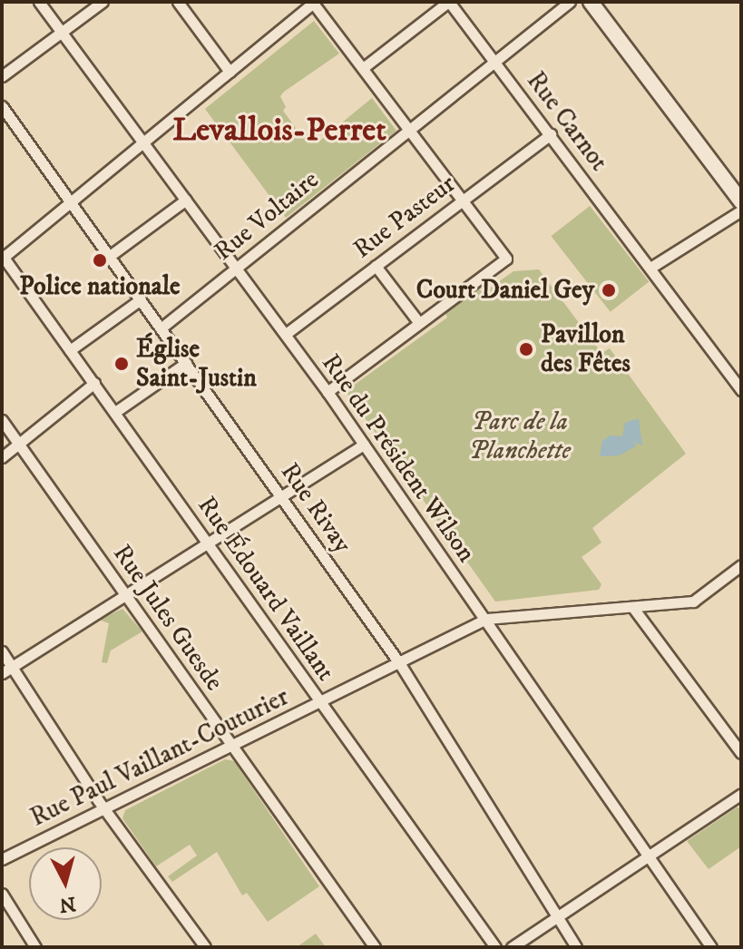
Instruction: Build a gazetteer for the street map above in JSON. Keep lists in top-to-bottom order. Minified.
{"streets":{"street":["Rue Carnot","Rue Voltaire","Rue Pasteur","Rue du Président Wilson","Rue Rivay","Rue Édouard Vaillant","Rue Jules Guesde","Rue Paul Vaillant-Couturier"]},"crossings":[["Rue Carnot","Rue Voltaire"],["Rue Carnot","Rue Pasteur"],["Rue Voltaire","Rue du Président Wilson"],["Rue Voltaire","Rue Rivay"],["Rue Pasteur","Rue du Président Wilson"],["Rue du Président Wilson","Rue Paul Vaillant-Couturier"],["Rue Rivay","Rue Paul Vaillant-Couturier"],["Rue Édouard Vaillant","Rue Paul Vaillant-Couturier"],["Rue Jules Guesde","Rue Paul Vaillant-Couturier"]],"districts":["Levallois-Perret"],"parks":["Parc de la Planchette"],"places":["Police nationale","Court Daniel Gey","Pavillon des Fêtes","Église Saint-Justin"],"north":"bottom"}
